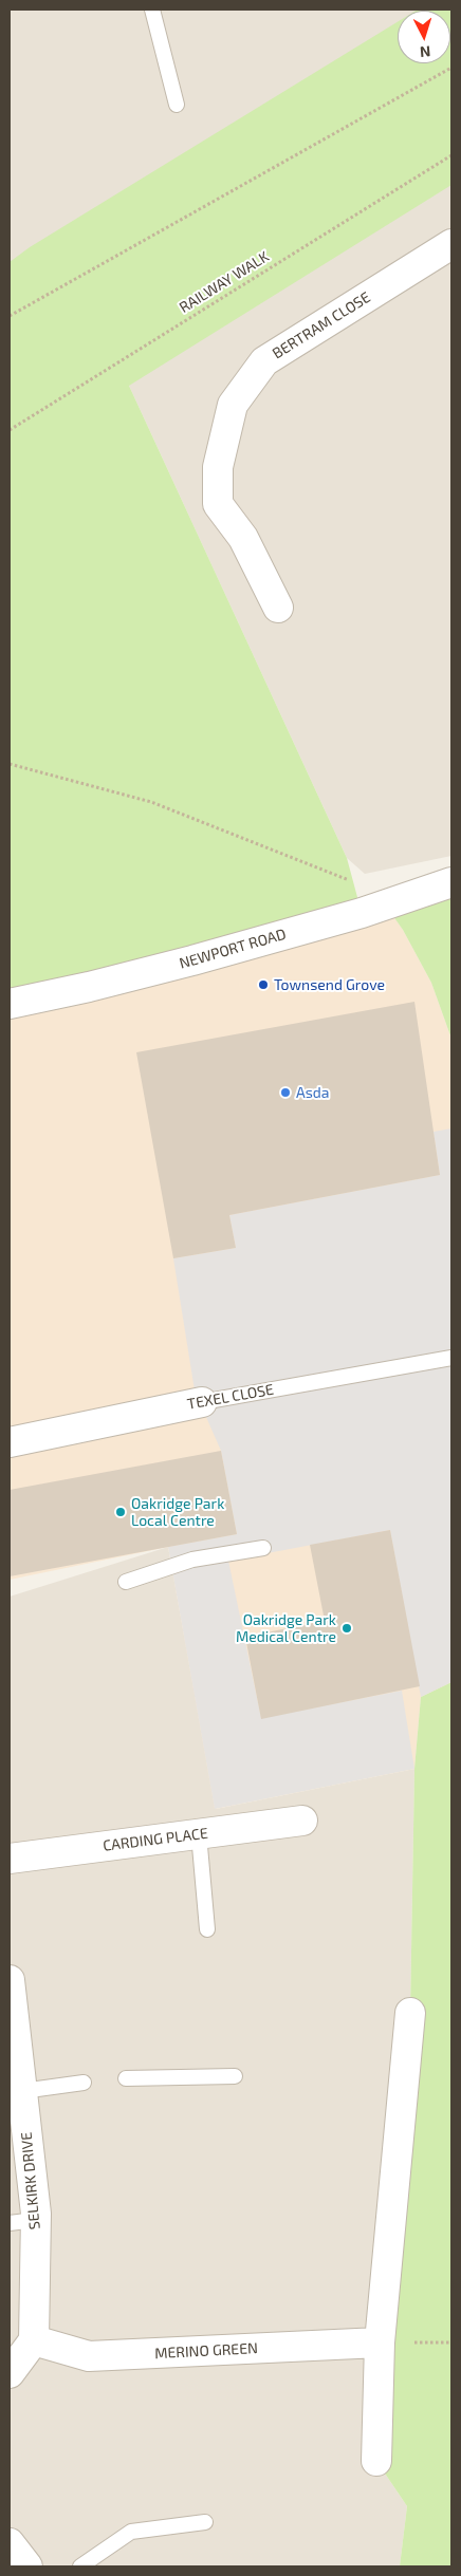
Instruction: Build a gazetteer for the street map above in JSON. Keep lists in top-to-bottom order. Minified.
{"streets":{"street":["BERTRAM CLOSE","NEWPORT ROAD","TEXEL CLOSE","CARDING PLACE","SELKIRK DRIVE","MERINO GREEN"],"path":["RAILWAY WALK"]},"crossings":[["SELKIRK DRIVE","MERINO GREEN"]],"places":["Townsend Grove","Asda","Oakridge Park Local Centre","Oakridge Park Medical Centre"],"north":"bottom"}
